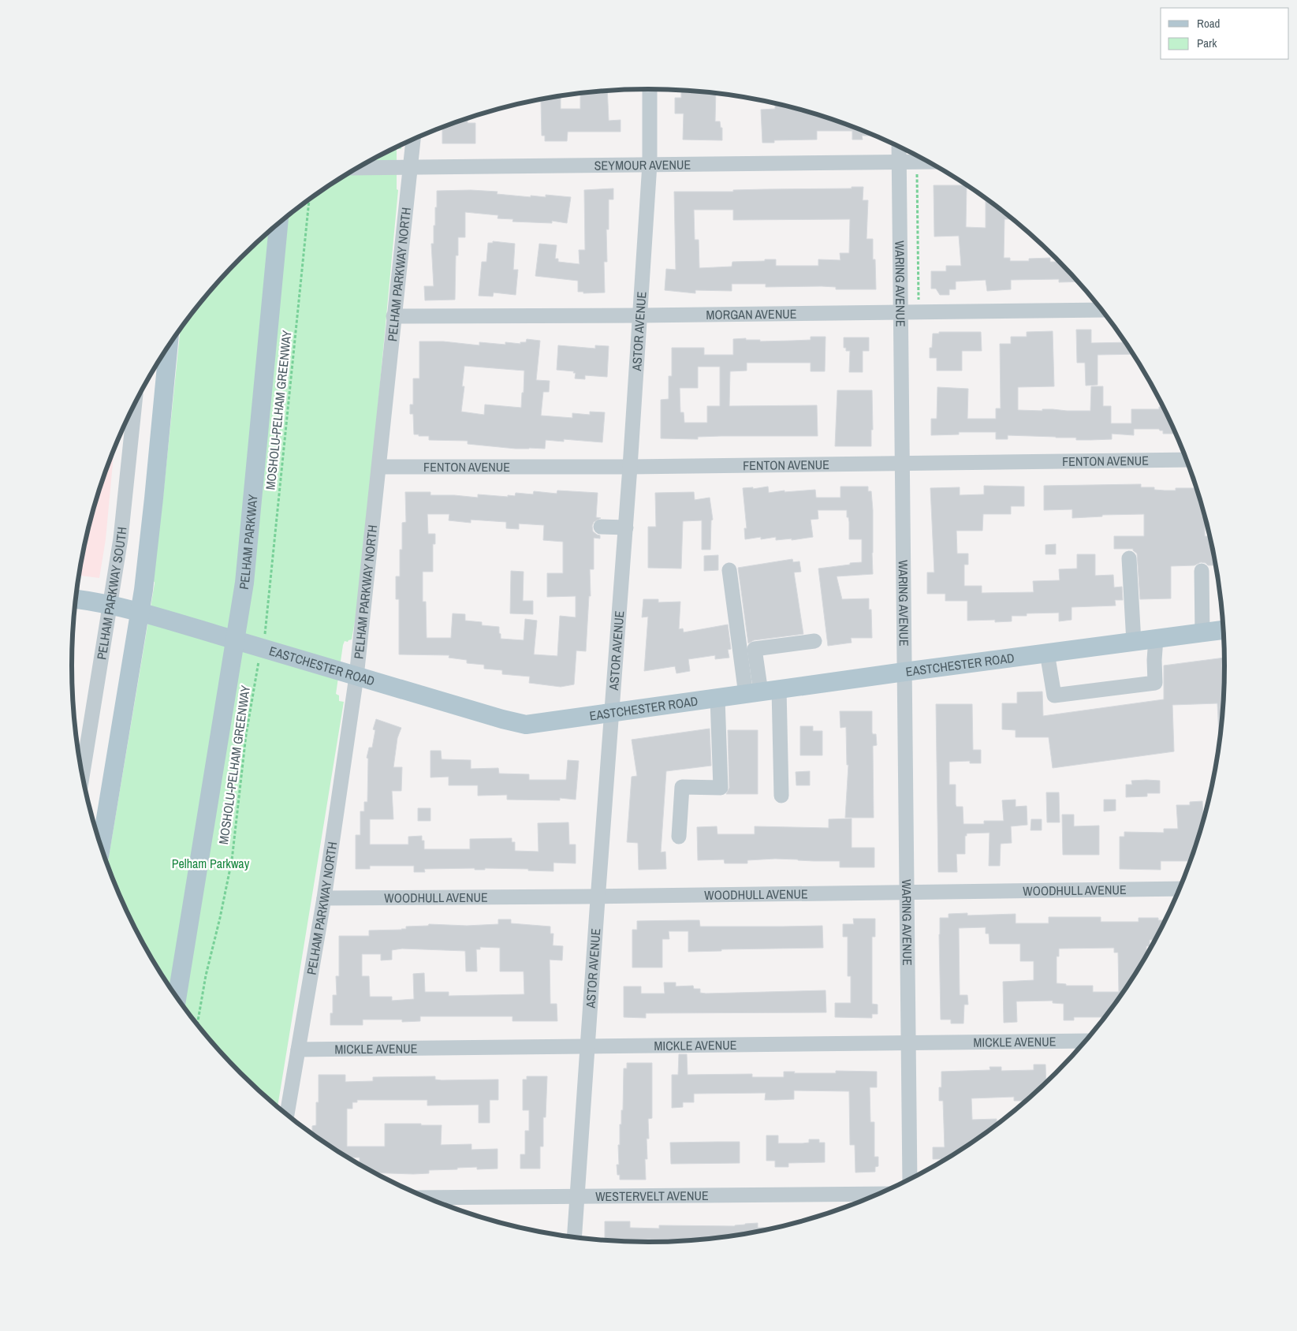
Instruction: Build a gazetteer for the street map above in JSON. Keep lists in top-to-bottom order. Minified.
{"streets":{"main road":["PELHAM PARKWAY","EASTCHESTER ROAD"],"street":["SEYMOUR AVENUE","PELHAM PARKWAY NORTH","WARING AVENUE","MORGAN AVENUE","ASTOR AVENUE","FENTON AVENUE","PELHAM PARKWAY SOUTH","WOODHULL AVENUE","MICKLE AVENUE","WESTERVELT AVENUE"],"path":["MOSHOLU-PELHAM GREENWAY"]},"crossings":[["SEYMOUR AVENUE","PELHAM PARKWAY NORTH"],["SEYMOUR AVENUE","WARING AVENUE"],["SEYMOUR AVENUE","ASTOR AVENUE"],["PELHAM PARKWAY NORTH","MORGAN AVENUE"],["PELHAM PARKWAY NORTH","FENTON AVENUE"],["PELHAM PARKWAY NORTH","EASTCHESTER ROAD"],["PELHAM PARKWAY NORTH","WOODHULL AVENUE"],["PELHAM PARKWAY NORTH","MICKLE AVENUE"],["WARING AVENUE","MORGAN AVENUE"],["WARING AVENUE","FENTON AVENUE"],["WARING AVENUE","EASTCHESTER ROAD"],["WARING AVENUE","WOODHULL AVENUE"],["WARING AVENUE","MICKLE AVENUE"],["MORGAN AVENUE","ASTOR AVENUE"],["ASTOR AVENUE","FENTON AVENUE"],["ASTOR AVENUE","EASTCHESTER ROAD"],["ASTOR AVENUE","WOODHULL AVENUE"],["ASTOR AVENUE","MICKLE AVENUE"],["ASTOR AVENUE","WESTERVELT AVENUE"],["PELHAM PARKWAY","EASTCHESTER ROAD"],["PELHAM PARKWAY SOUTH","EASTCHESTER ROAD"]],"parks":["Pelham Parkway"],"legend":["Road","Park"]}
